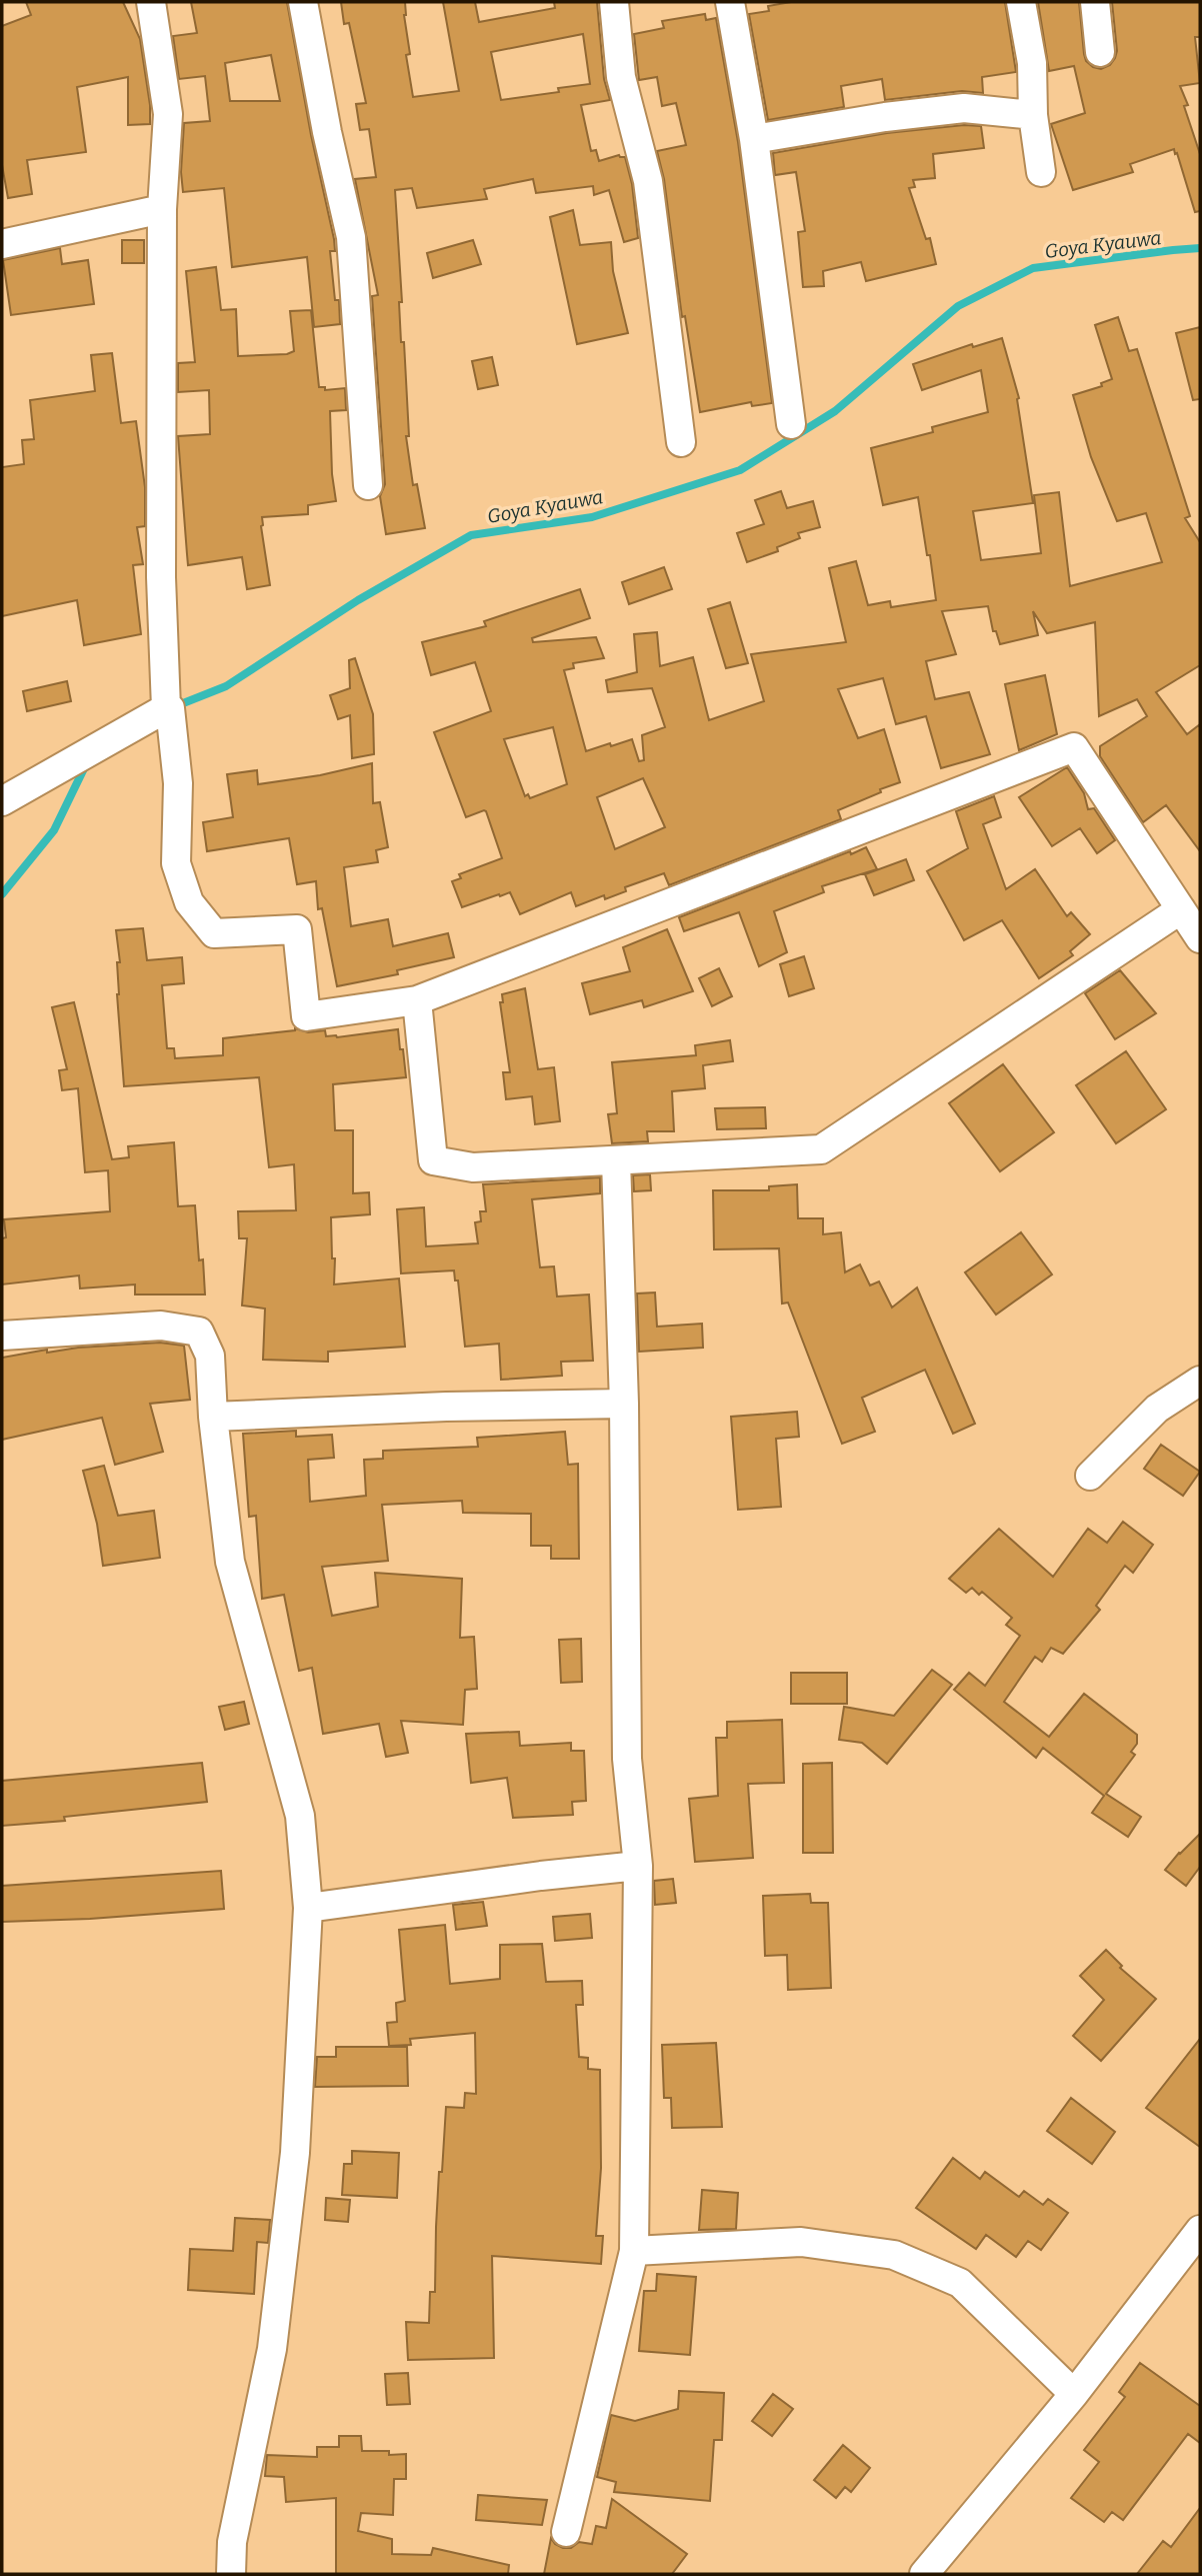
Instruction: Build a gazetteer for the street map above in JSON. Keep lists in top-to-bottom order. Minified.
{"water":["Goya Kyauwa"]}
